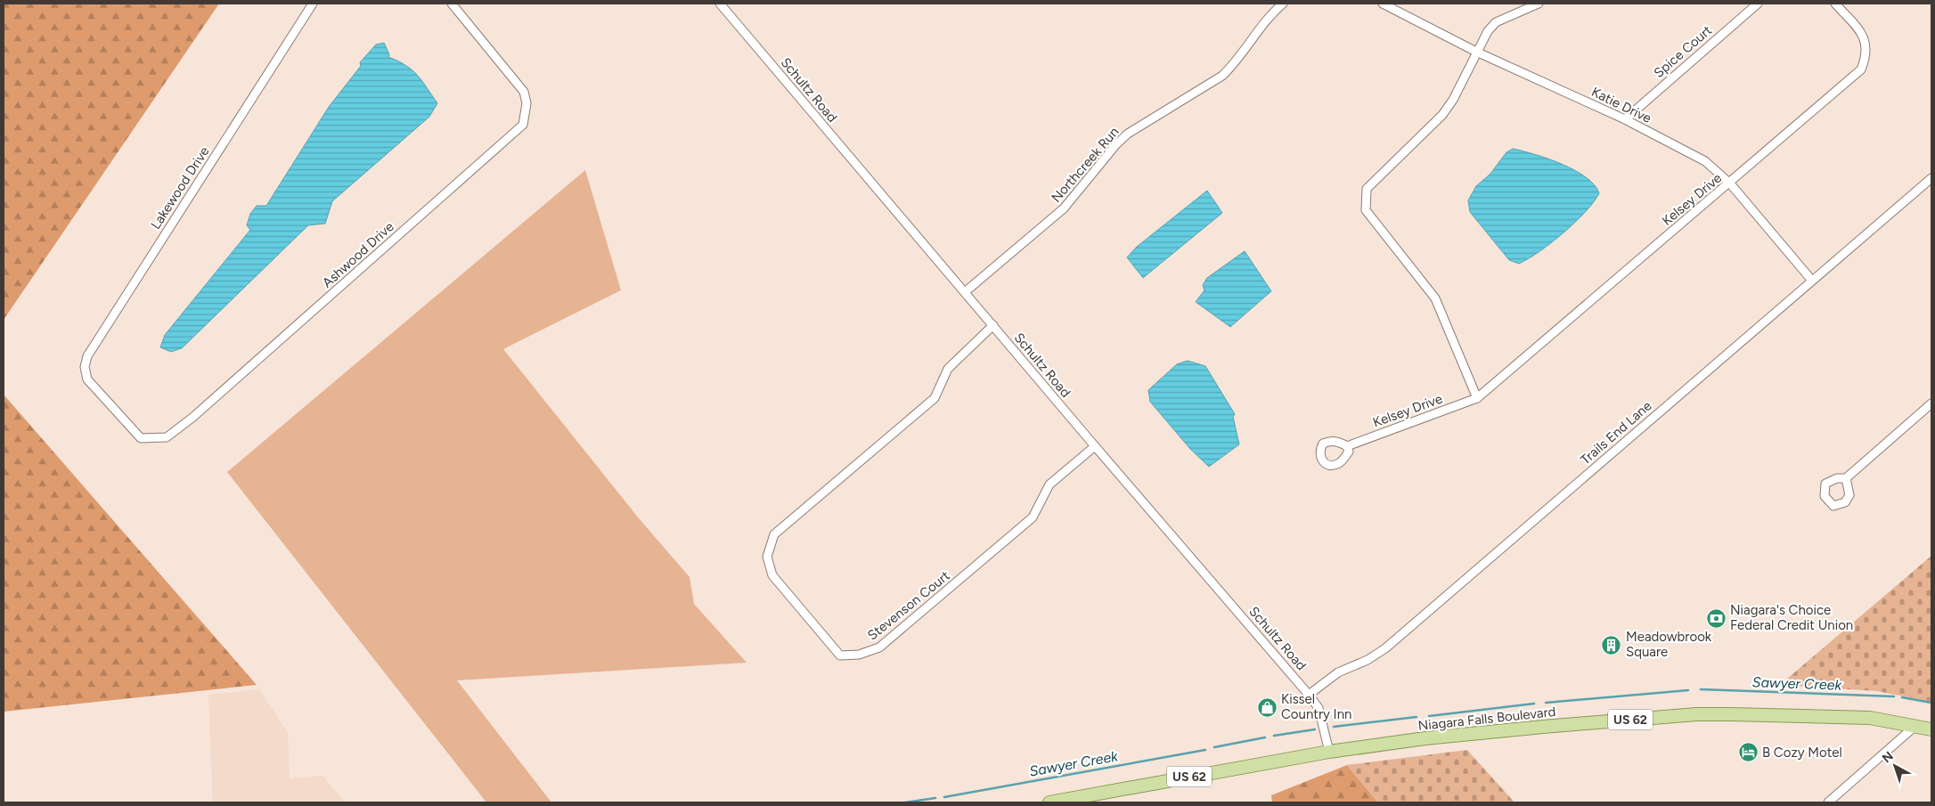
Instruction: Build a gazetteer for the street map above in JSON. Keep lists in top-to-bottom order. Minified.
{"streets":{"main road":["Niagara Falls Boulevard","US 62"],"street":["Spice Court","Schultz Road","Katie Drive","Northcreek Run","Lakewood Drive","Kelsey Drive","Ashwood Drive","Trails End Lane","Stevenson Court"]},"crossings":[["Spice Court","Katie Drive"],["Schultz Road","Northcreek Run"],["Schultz Road","Trails End Lane"],["Schultz Road","Stevenson Court"],["Schultz Road","Niagara Falls Boulevard"],["Katie Drive","Kelsey Drive"],["Katie Drive","Trails End Lane"],["Lakewood Drive","Ashwood Drive"]],"water":["Sawyer Creek"],"places":{"bank":["Niagara's Choice Federal Credit Union"],"building":["Meadowbrook Square"],"shop":["Kissel Country Inn"],"hotel":["B Cozy Motel"]},"north":"top left"}
